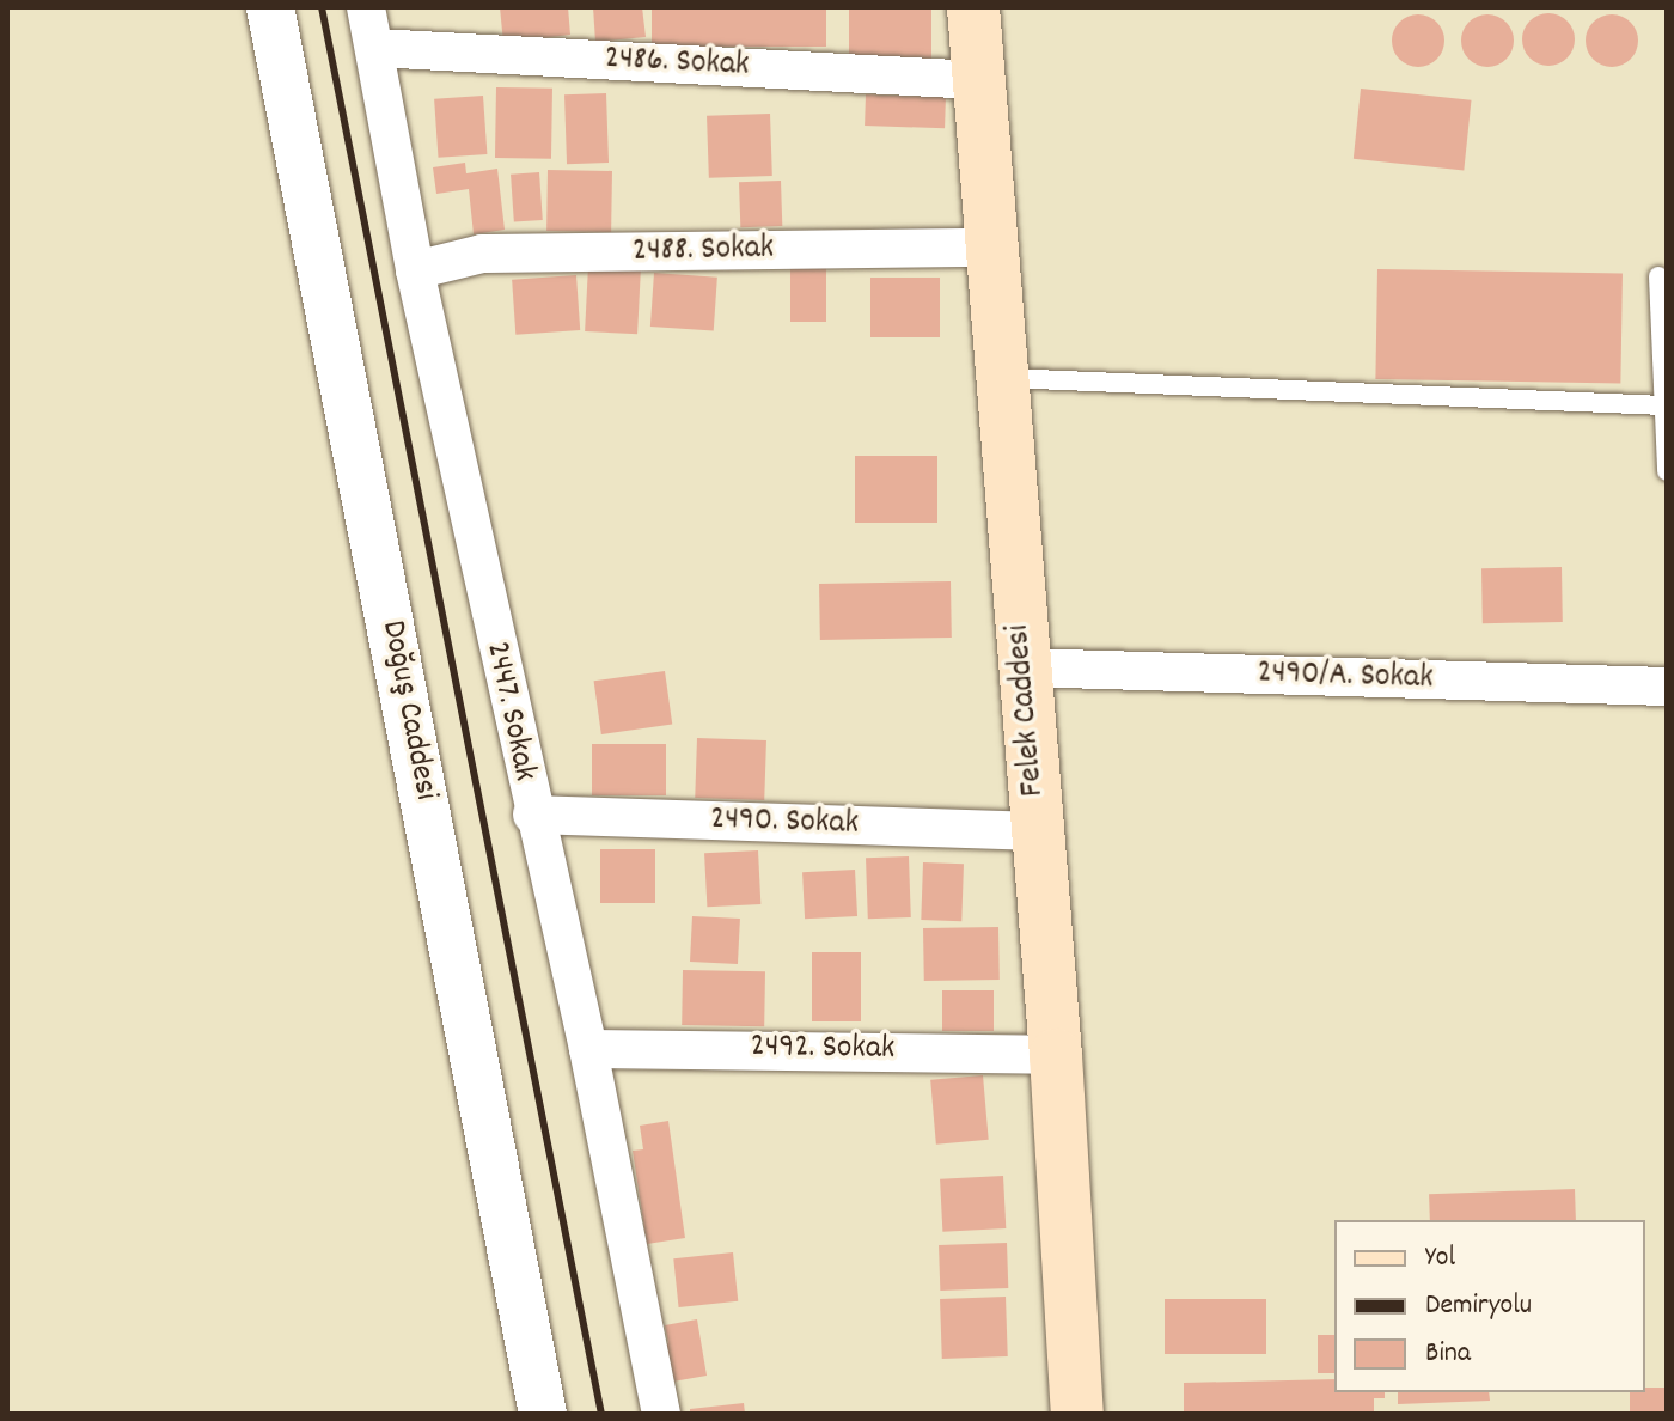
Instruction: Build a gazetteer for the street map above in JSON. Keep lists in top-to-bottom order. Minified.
{"streets":{"main road":["Felek Caddesi"],"street":["2486. Sokak","2488. Sokak","2490/A. Sokak","Doğuş Caddesi","2447. Sokak","2490. Sokak","2492. Sokak"]},"crossings":[["2486. Sokak","Felek Caddesi"],["2486. Sokak","2447. Sokak"],["2488. Sokak","Felek Caddesi"],["2488. Sokak","2447. Sokak"],["2490/A. Sokak","Felek Caddesi"],["Felek Caddesi","2490. Sokak"],["Felek Caddesi","2492. Sokak"],["2447. Sokak","2490. Sokak"],["2447. Sokak","2492. Sokak"]],"legend":["Yol","Demiryolu","Bina"]}
